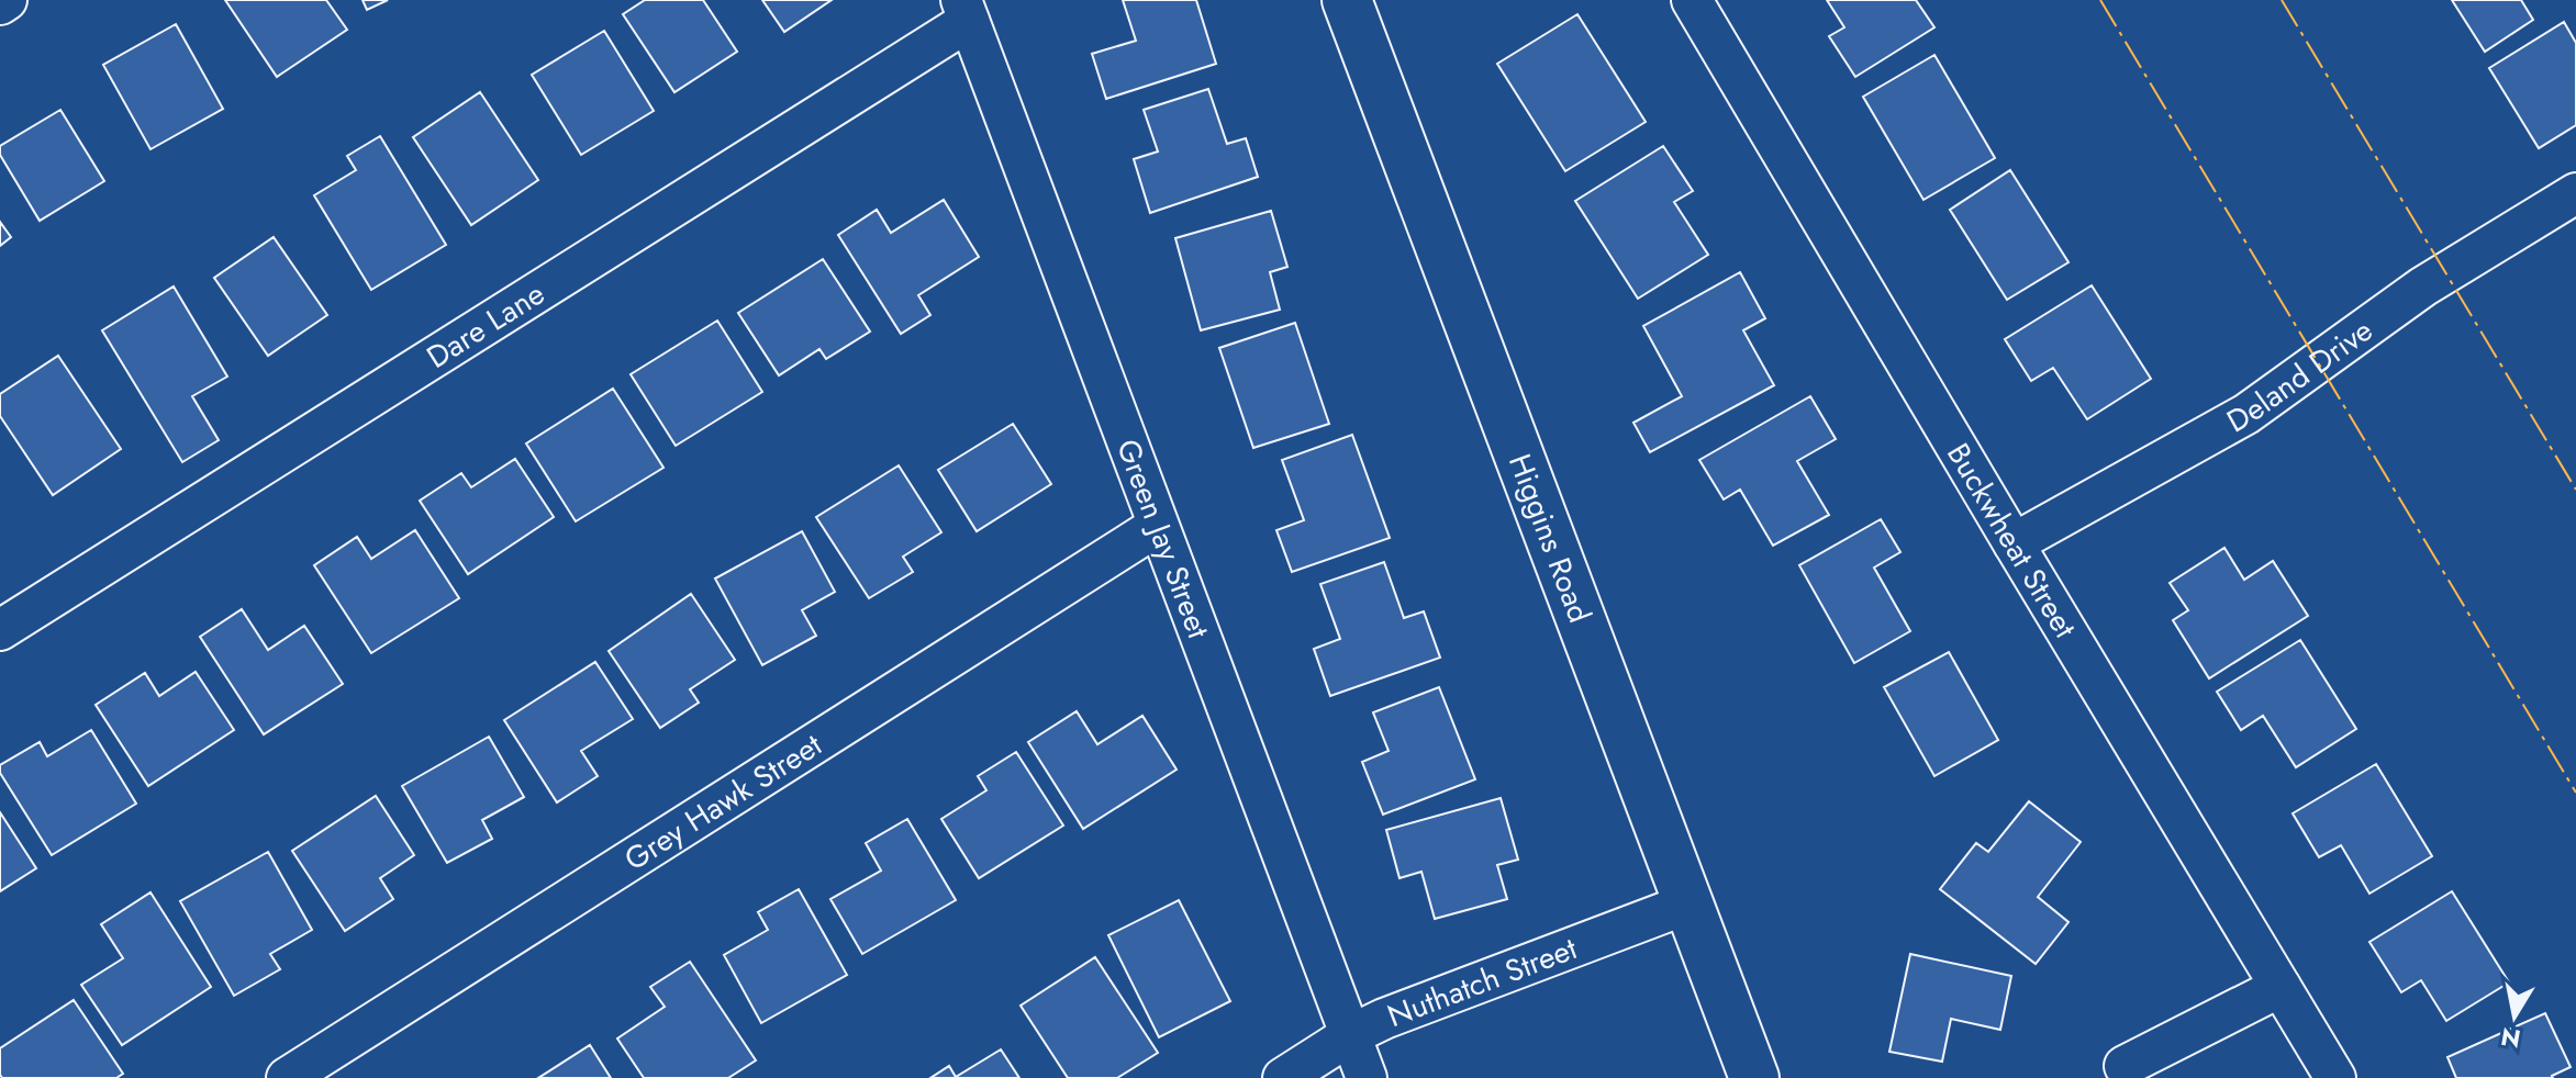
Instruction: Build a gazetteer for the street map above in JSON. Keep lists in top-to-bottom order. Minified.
{"streets":{"street":["Dare Lane","Deland Drive","Green Jay Street","Higgins Road","Buckwheat Street","Grey Hawk Street","Nuthatch Street"]},"crossings":[["Dare Lane","Green Jay Street"],["Deland Drive","Buckwheat Street"],["Green Jay Street","Grey Hawk Street"],["Green Jay Street","Nuthatch Street"],["Higgins Road","Nuthatch Street"]],"north":"bottom"}
